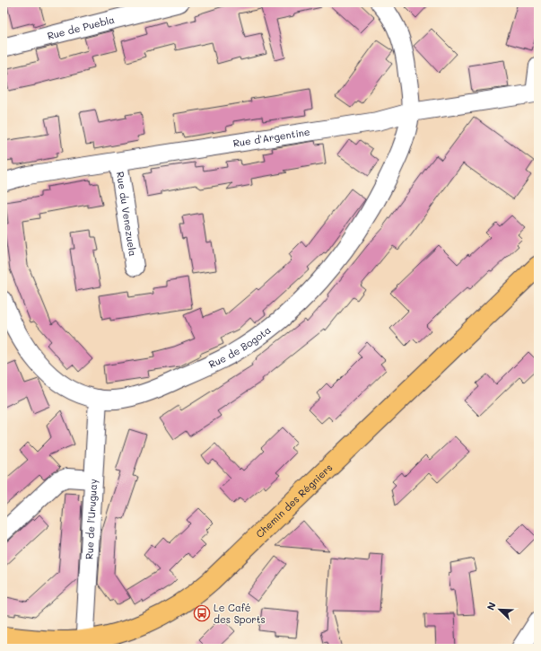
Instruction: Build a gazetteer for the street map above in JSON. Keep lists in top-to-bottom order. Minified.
{"streets":{"main road":["Chemin des Régniers"],"street":["Rue de Puebla","Rue d'Argentine","Rue du Venezuela","Rue de Bogota","Rue de l'Uruguay"]},"crossings":[["Rue d'Argentine","Rue du Venezuela"],["Rue d'Argentine","Rue de Bogota"],["Rue de Bogota","Rue de l'Uruguay"],["Chemin des Régniers","Rue de l'Uruguay"]],"places":{"bus stop":["Le Café des Sports"]},"north":"top left"}
